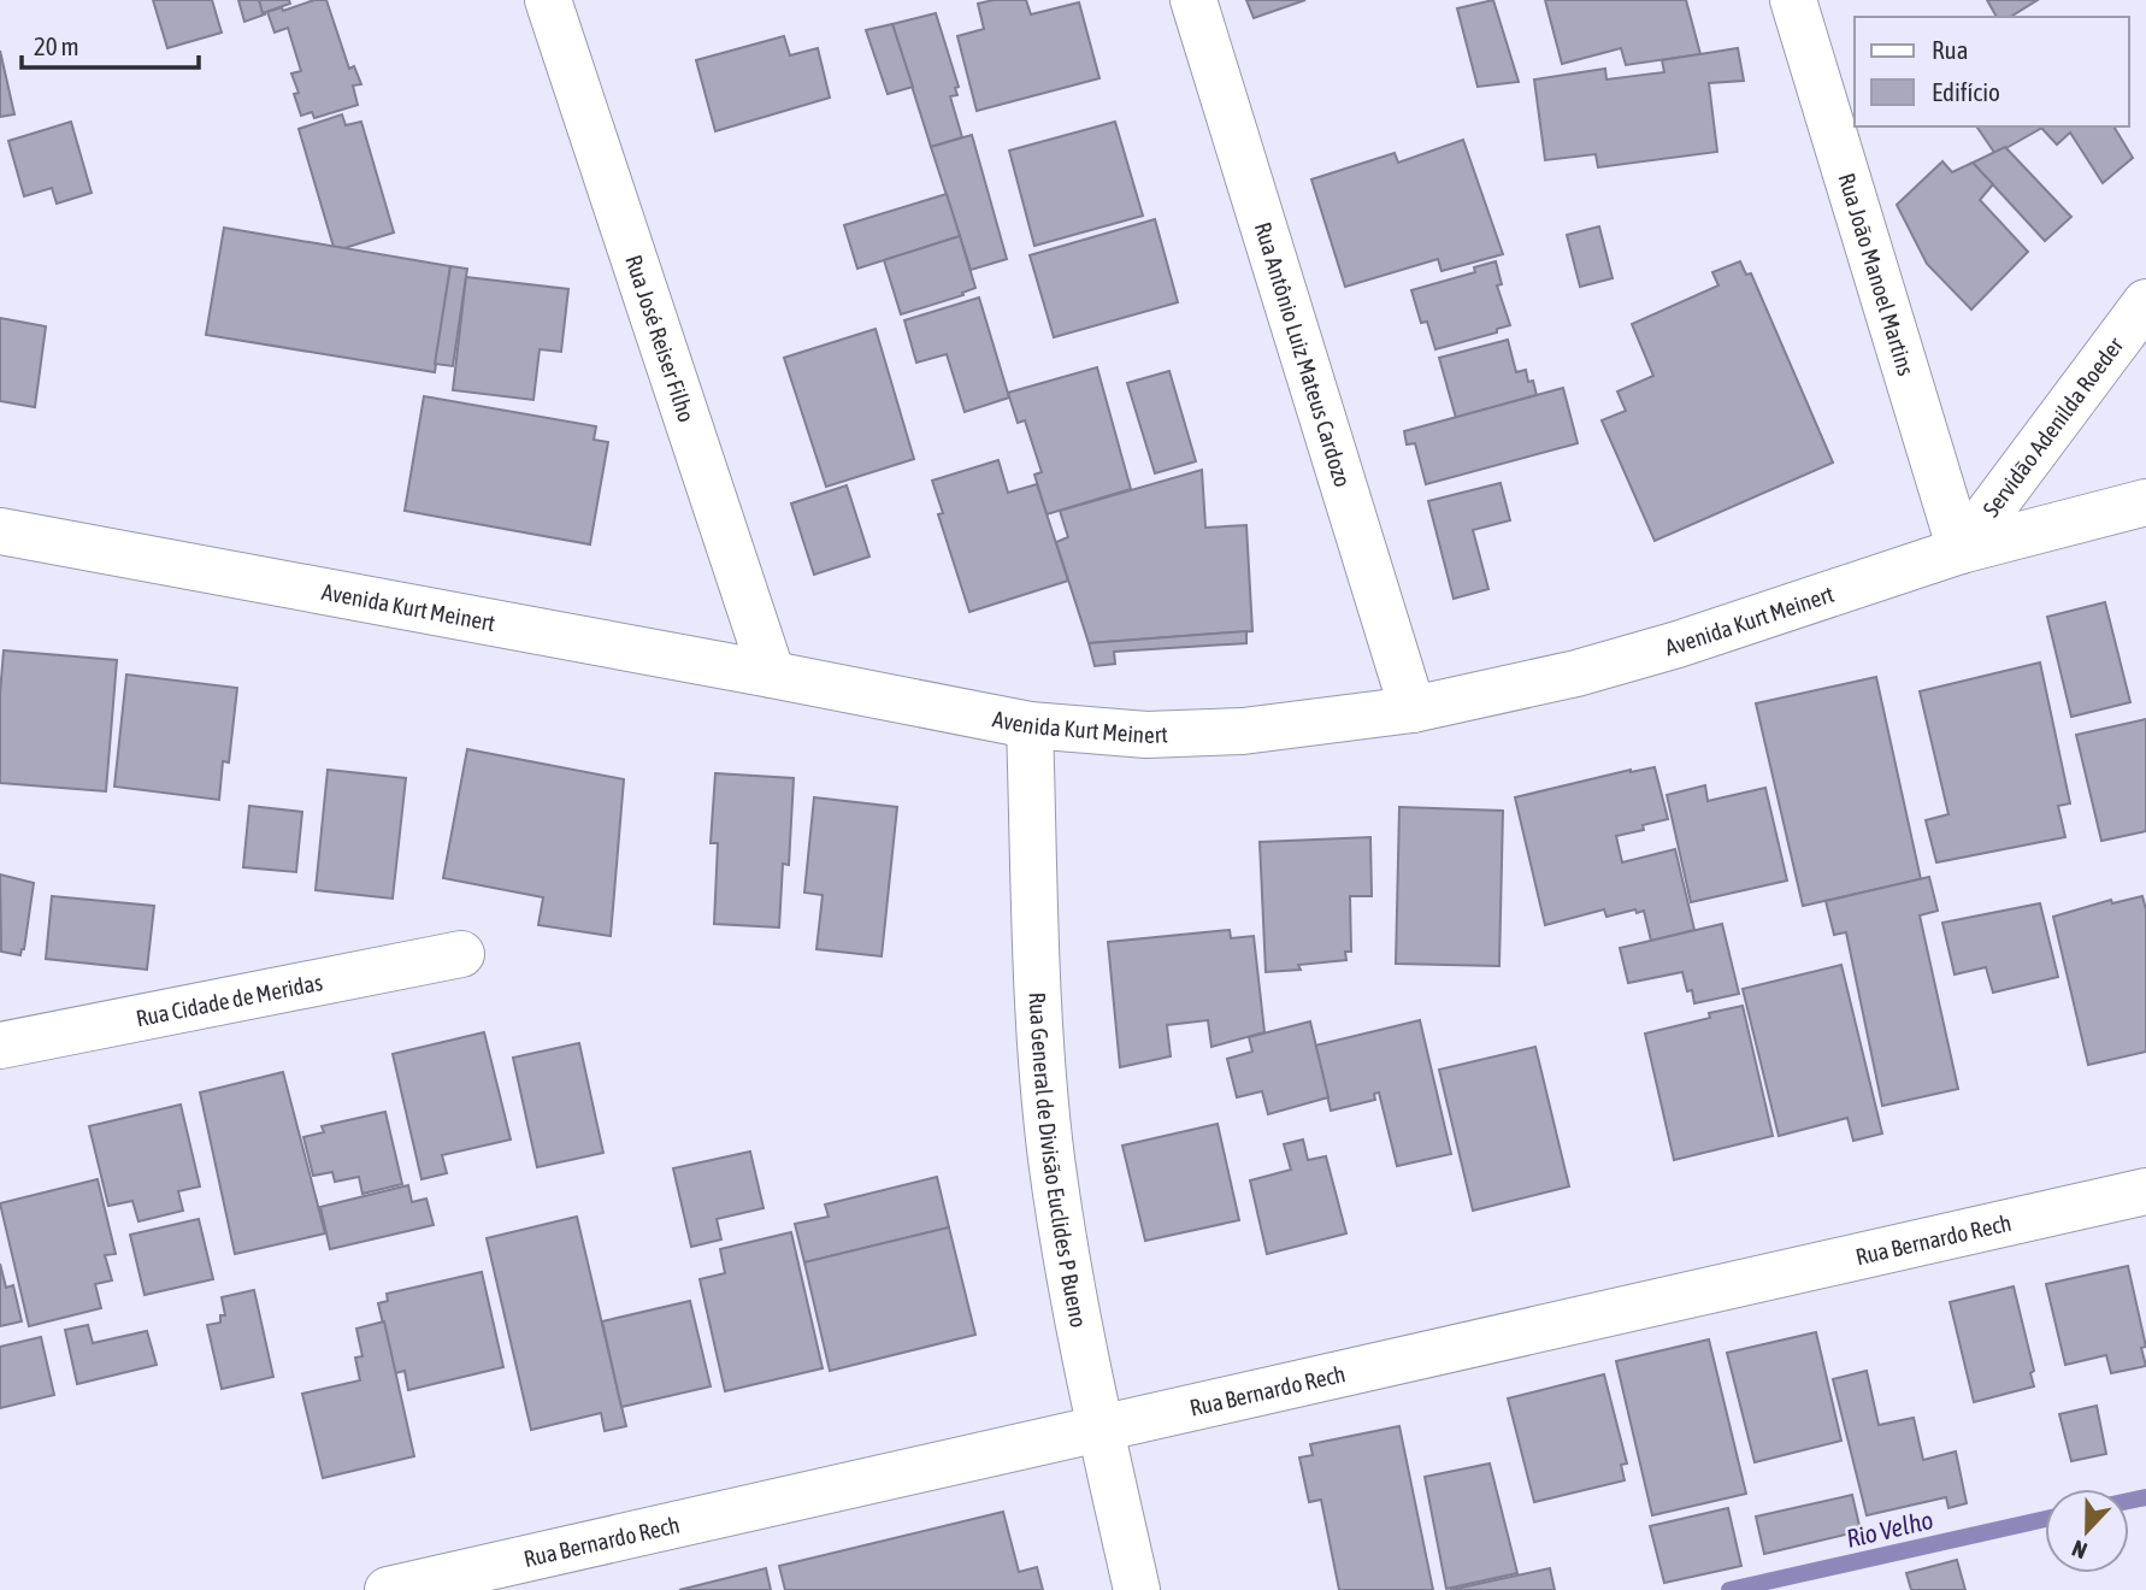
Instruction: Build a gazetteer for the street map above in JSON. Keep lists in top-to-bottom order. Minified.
{"streets":{"main road":["Rua João Manoel Martins","Rua José Reiser Filho","Rua Antônio Luiz Mateus Cardozo","Servidão Adenilda Roeder","Avenida Kurt Meinert","Rua Cidade de Meridas","Rua General de Divisão Euclides P Bueno","Rua Bernardo Rech"]},"crossings":[["Rua João Manoel Martins","Servidão Adenilda Roeder"],["Rua João Manoel Martins","Avenida Kurt Meinert"],["Rua José Reiser Filho","Avenida Kurt Meinert"],["Rua Antônio Luiz Mateus Cardozo","Avenida Kurt Meinert"],["Servidão Adenilda Roeder","Avenida Kurt Meinert"],["Avenida Kurt Meinert","Rua General de Divisão Euclides P Bueno"],["Rua General de Divisão Euclides P Bueno","Rua Bernardo Rech"]],"water":["Rio Velho"],"legend":["Rua","Edifício"],"scale_bar":"20 m","north":"bottom"}
